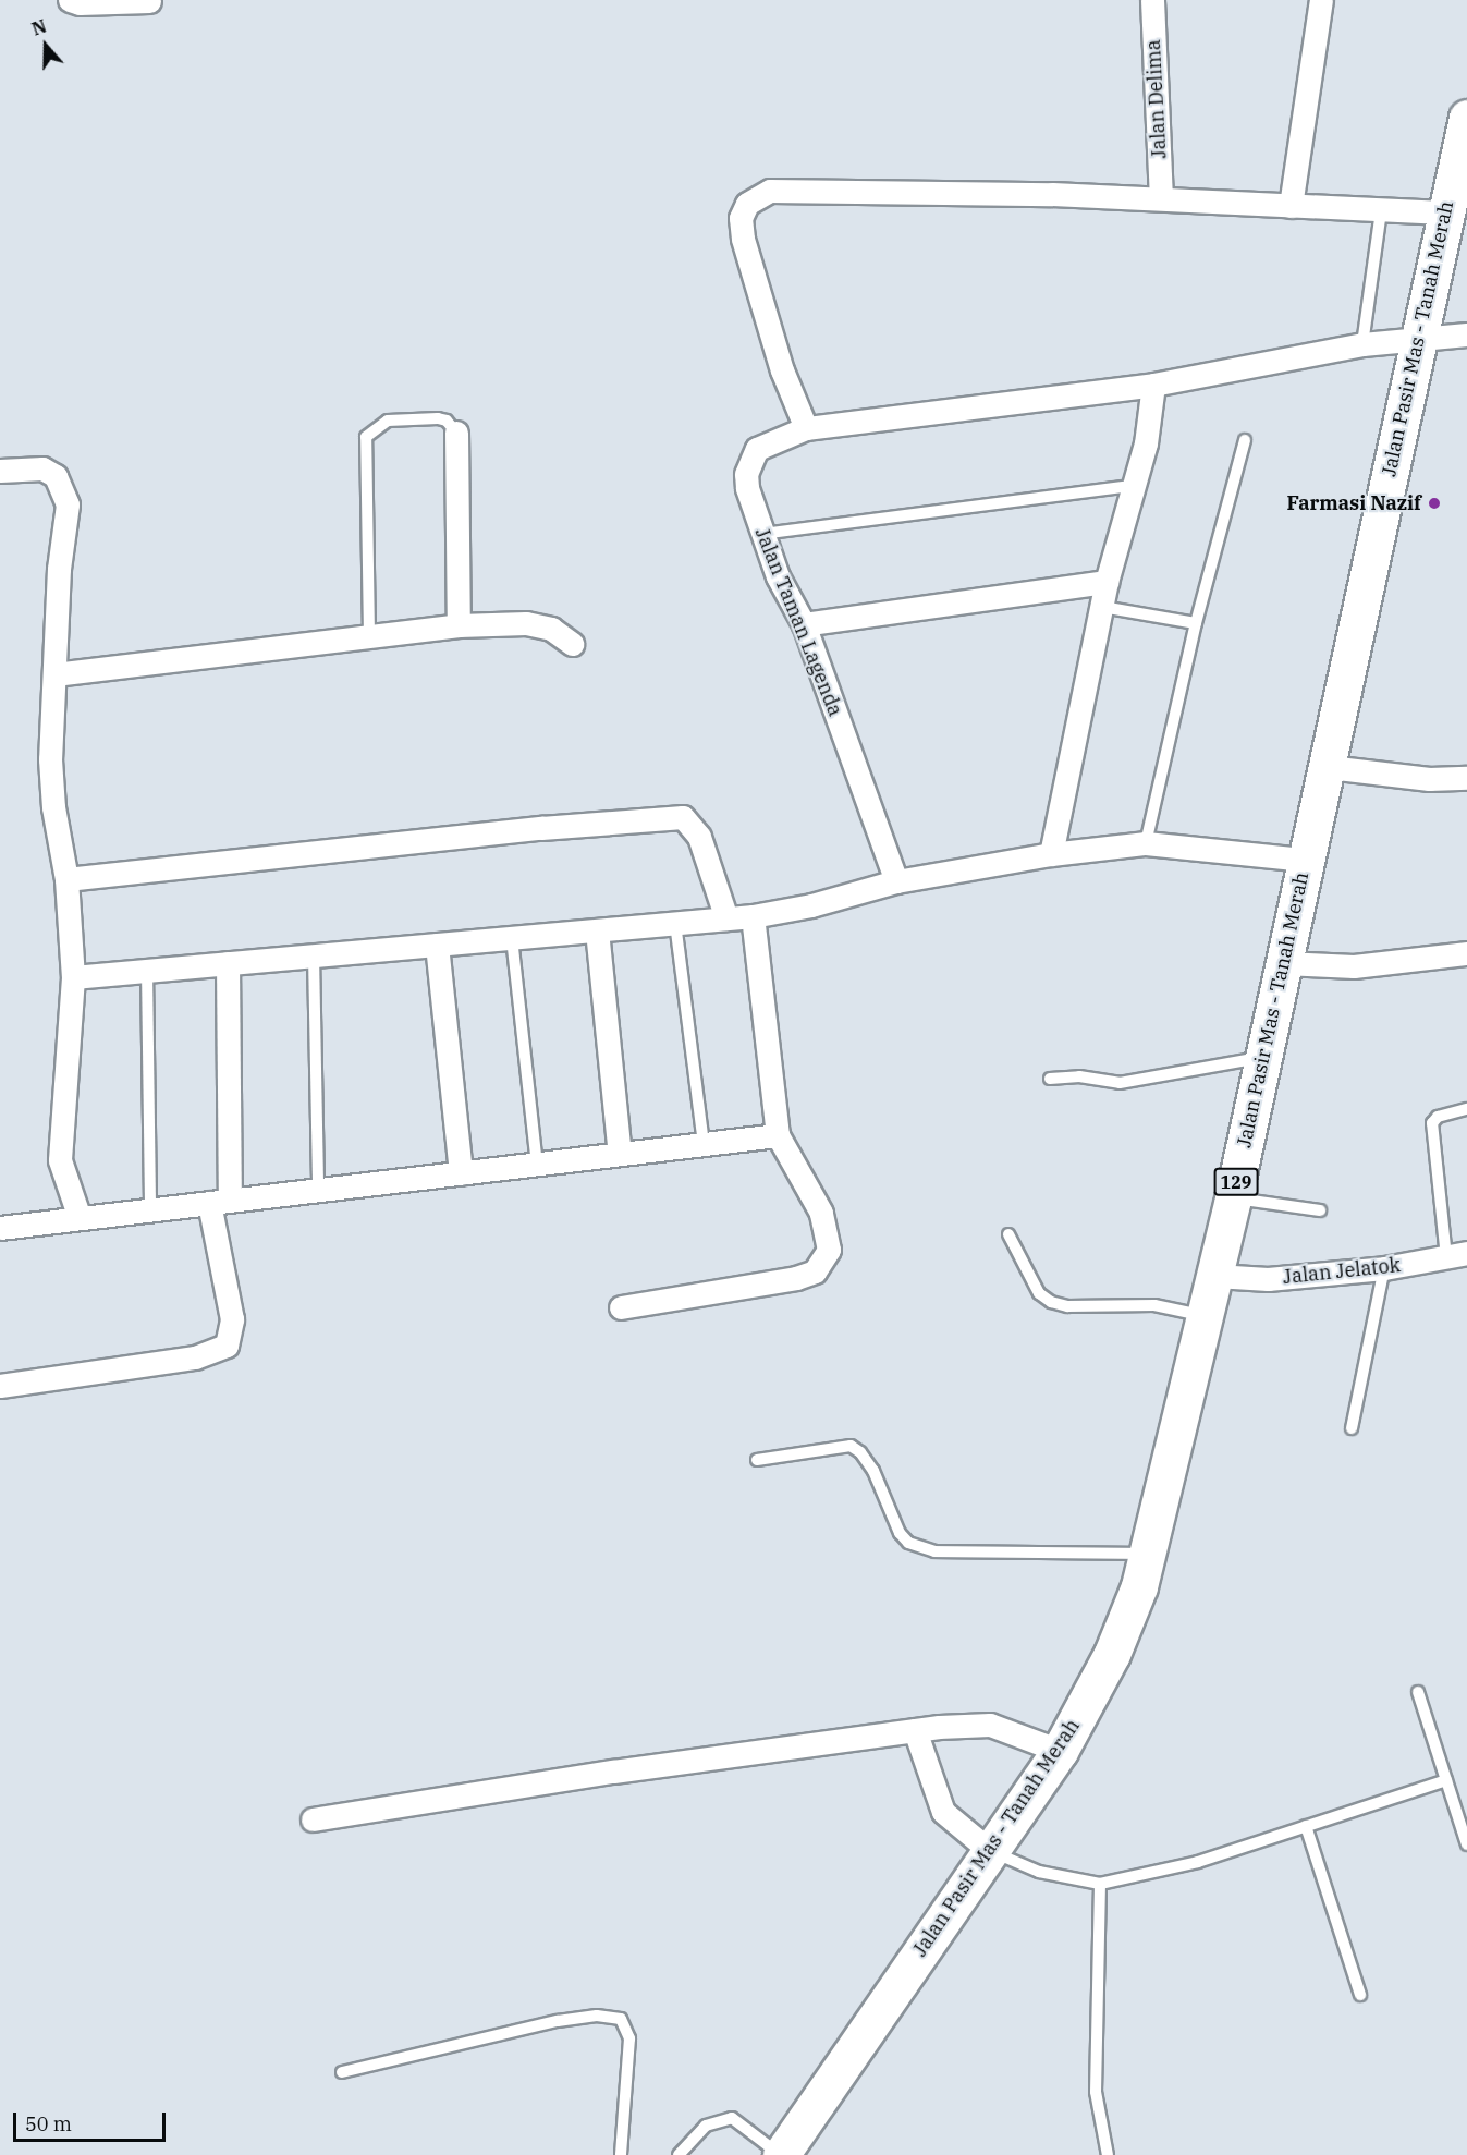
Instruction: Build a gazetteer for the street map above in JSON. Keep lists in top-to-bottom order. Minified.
{"streets":{"main road":["Jalan Pasir Mas - Tanah Merah","129"],"street":["Jalan Delima","Jalan Taman Lagenda","Jalan Jelatok"]},"crossings":[["Jalan Pasir Mas - Tanah Merah","Jalan Taman Lagenda"],["Jalan Pasir Mas - Tanah Merah","Jalan Jelatok"]],"places":["Farmasi Nazif"],"scale_bar":"50 m","north":"top"}
